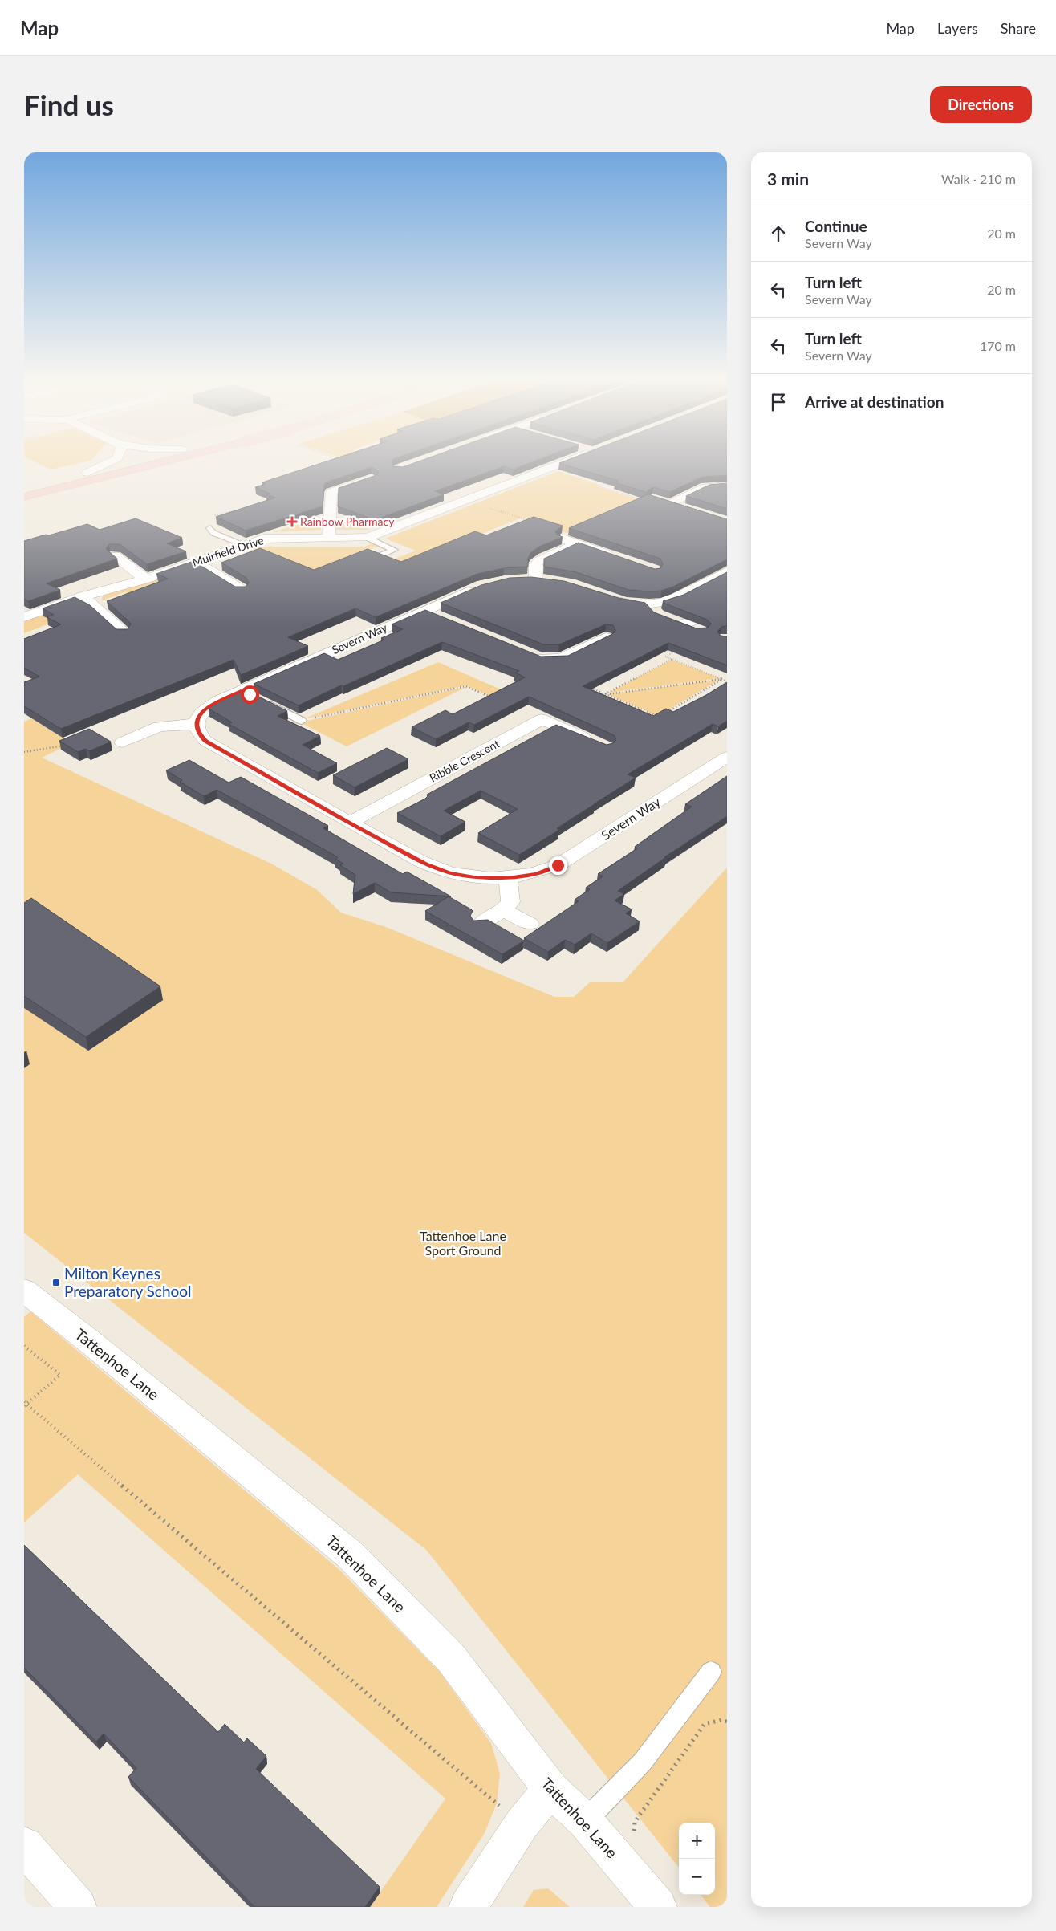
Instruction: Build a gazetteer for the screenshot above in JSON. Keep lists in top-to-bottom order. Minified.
{"streets":{"street":["Muirfield Drive","Severn Way","Ribble Crescent","Tattenhoe Lane"]},"crossings":[["Severn Way","Ribble Crescent"]],"parks":["Tattenhoe Lane Sport Ground"],"places":{"health":["Rainbow Pharmacy"],"transit":["Milton Keynes Preparatory School"]},"page":{"header":"Map","nav":["Map","Layers","Share"],"buttons":"Directions","title":"Find us","heading":["3 min","Walk · 210 m"],"list":[["Continue","Severn Way","20 m"],["Turn left","Severn Way","20 m"],["Turn left","Severn Way","170 m"],"Arrive at destination"],"map_buttons":["+","−"]}}
